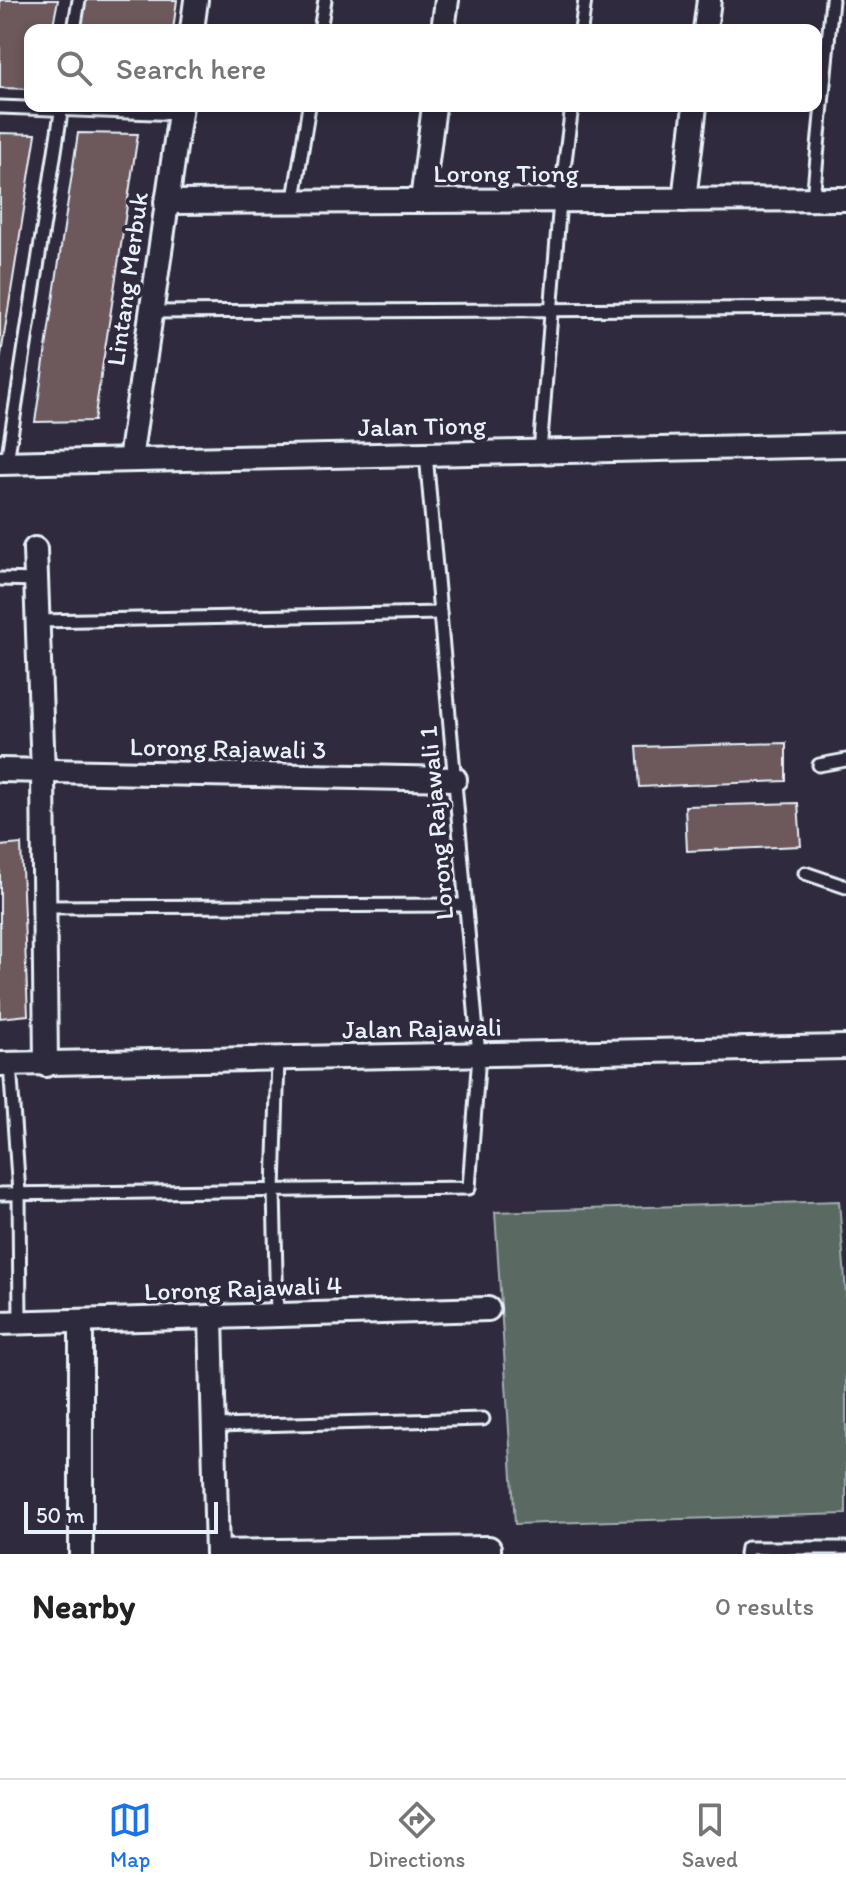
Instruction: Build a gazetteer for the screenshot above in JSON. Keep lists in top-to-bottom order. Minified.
{"streets":{"street":["Lorong Tiong","Lintang Merbuk","Jalan Tiong","Lorong Rajawali 3","Jalan Rajawali","Lorong Rajawali 4"],"lane":["Lorong Rajawali 1"]},"crossings":[["Lorong Tiong","Lintang Merbuk"],["Lintang Merbuk","Jalan Tiong"],["Jalan Tiong","Lorong Rajawali 1"],["Lorong Rajawali 3","Lorong Rajawali 1"],["Lorong Rajawali 1","Jalan Rajawali"]],"scale_bar":"50 m","page":{"search":"Search here","scale":"50 m","heading":["Nearby","0 results"],"nav":["Map","Directions","Saved"]}}
